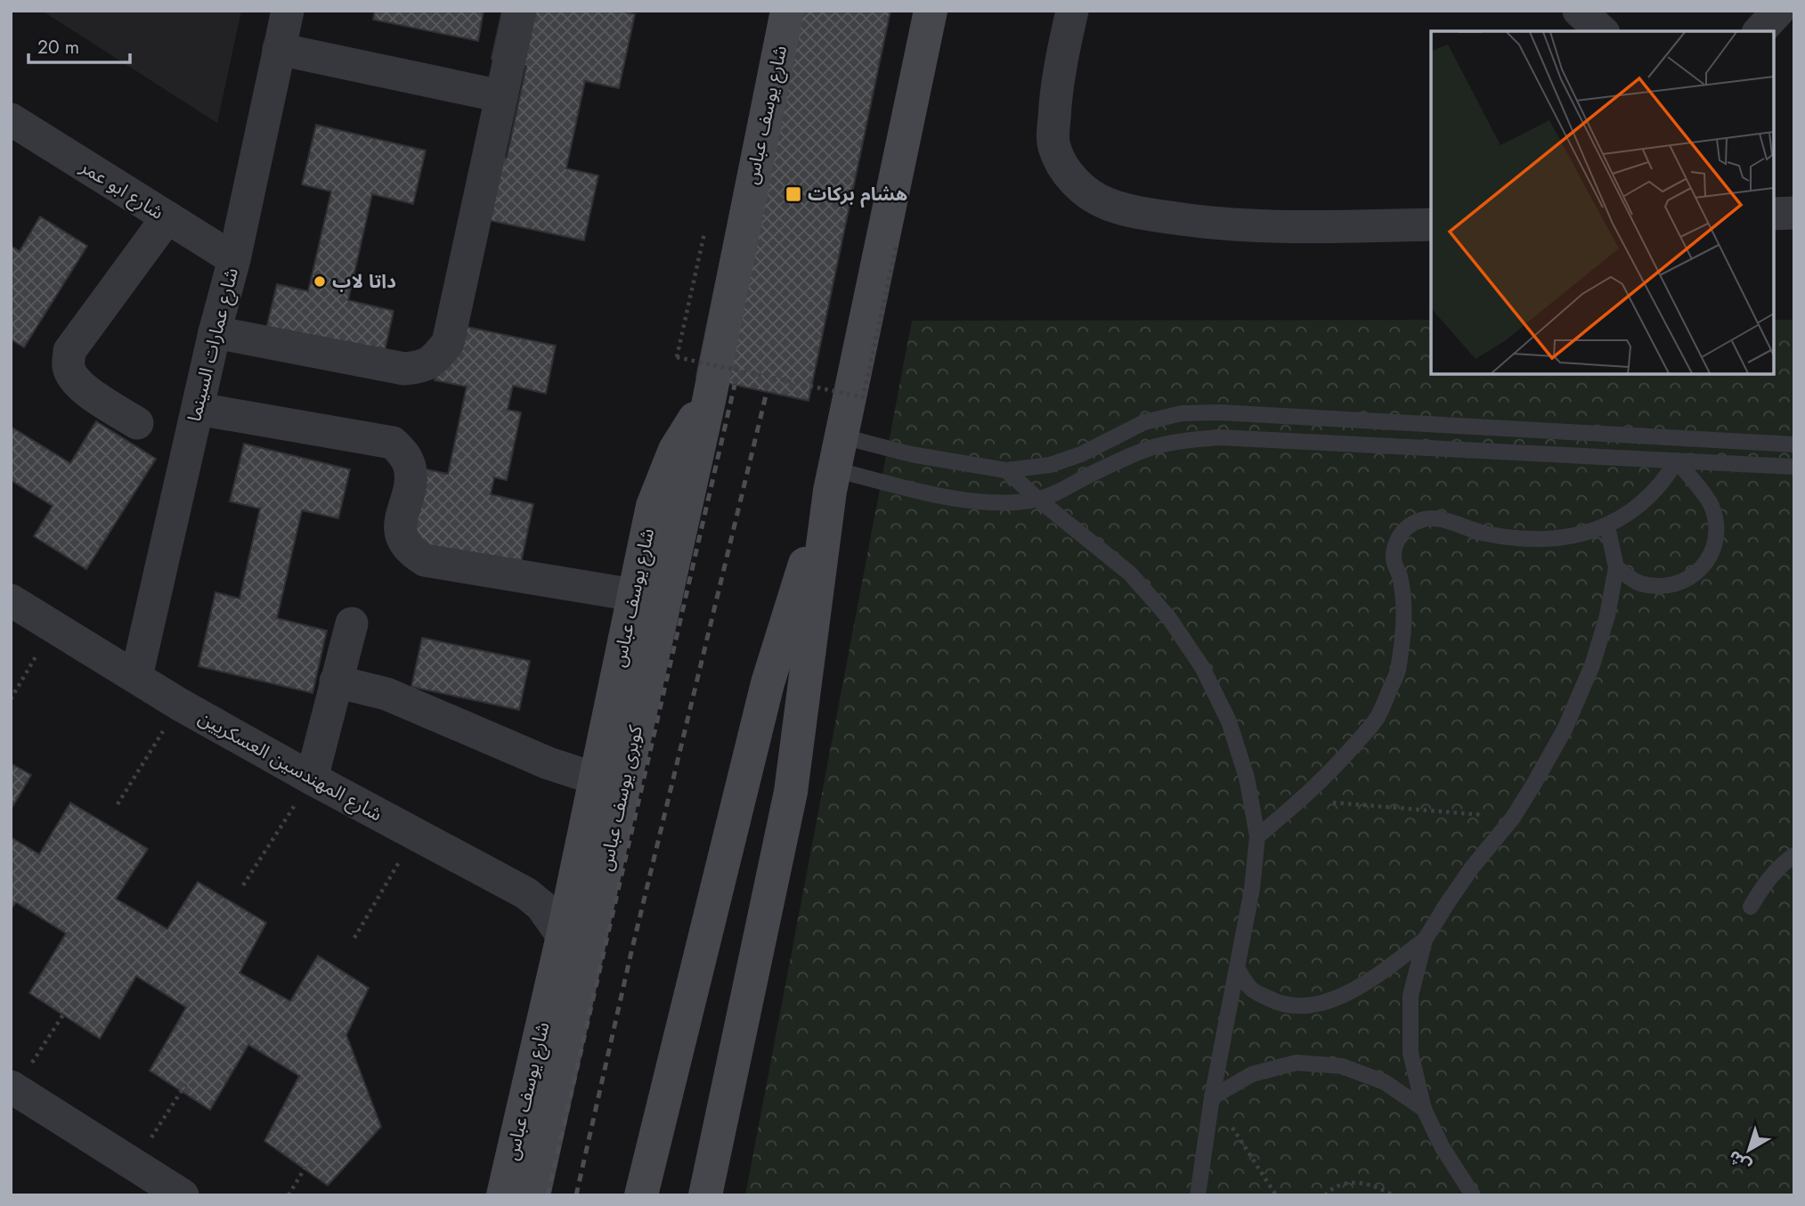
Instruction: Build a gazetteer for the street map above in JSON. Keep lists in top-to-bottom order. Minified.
{"streets":{"main road":["شارع يوسف عباس","كوبرى يوسف عباس"],"street":["شارع ابو عمر","شارع عمارات السينما","شارع المهندسين العسكريين"]},"crossings":[["شارع يوسف عباس","شارع المهندسين العسكريين"],["شارع يوسف عباس","كوبرى يوسف عباس"],["شارع ابو عمر","شارع عمارات السينما"],["شارع عمارات السينما","شارع المهندسين العسكريين"]],"places":{"transit":["هشام بركات"],"other":["داتا لاب"]},"scale_bar":"20 m","north":"bottom left"}
